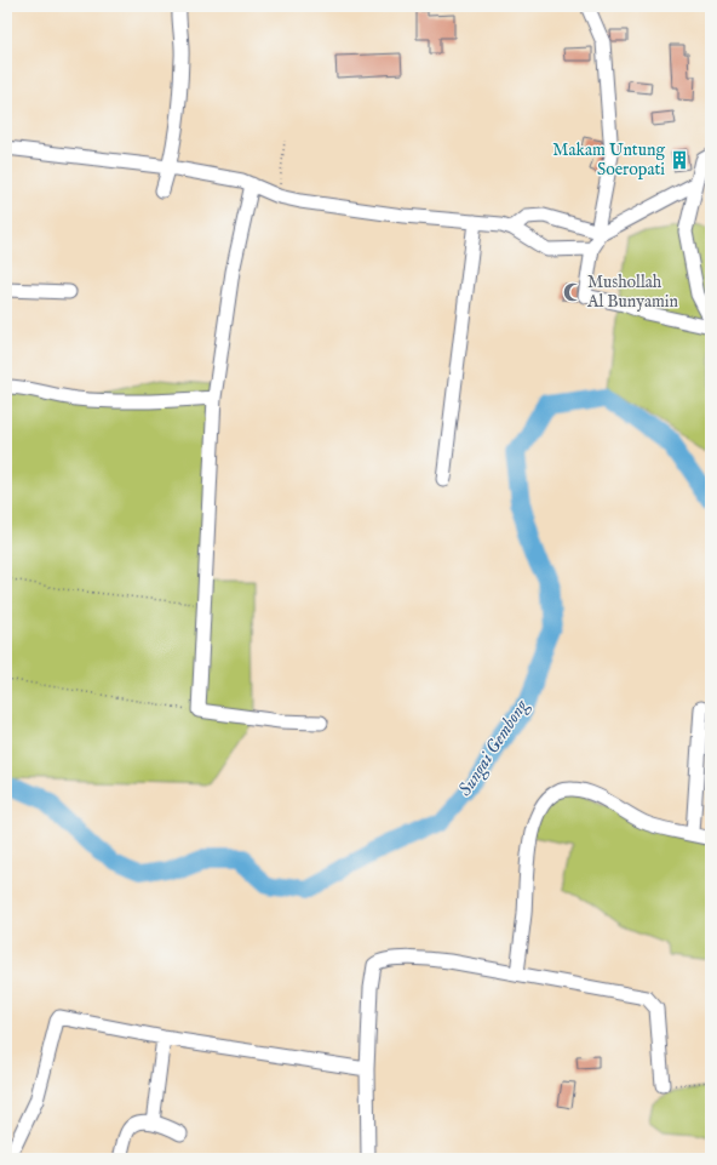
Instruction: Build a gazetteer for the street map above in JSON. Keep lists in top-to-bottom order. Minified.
{"water":["Sungai Gembong"],"places":{"building":["Makam Untung Soeropati"],"mosque":["Mushollah Al Bunyamin"]}}
